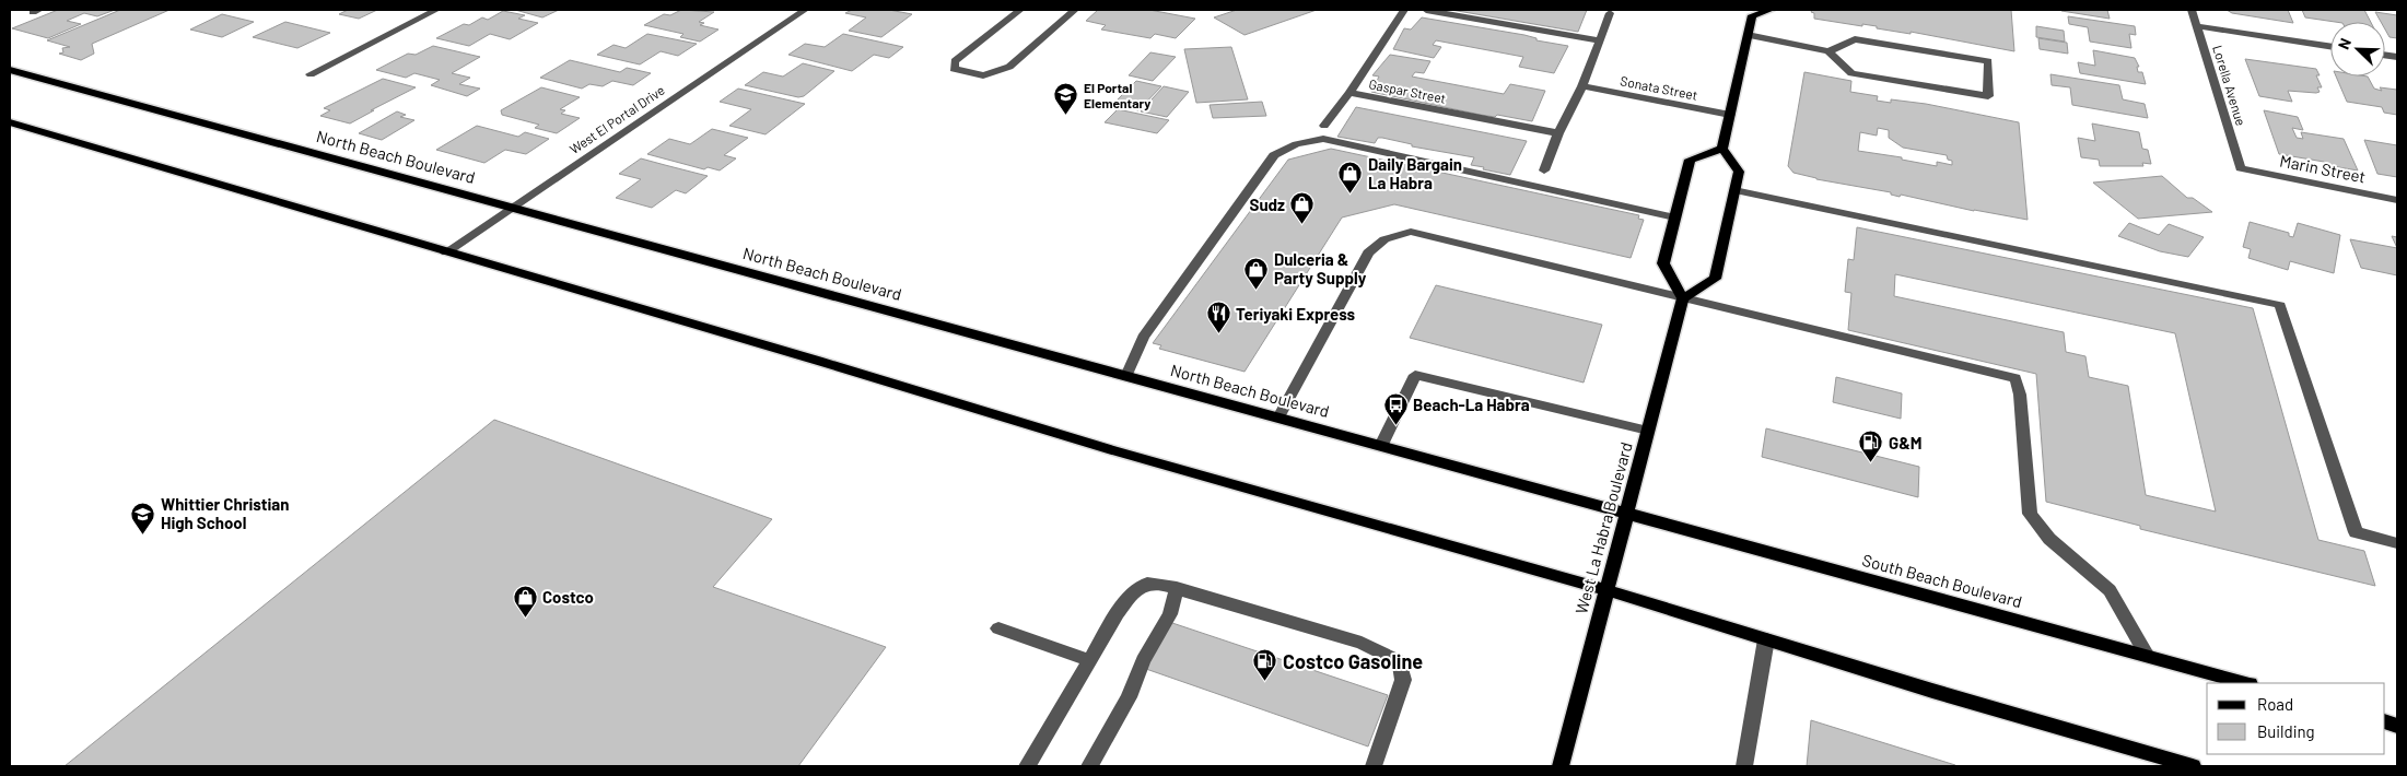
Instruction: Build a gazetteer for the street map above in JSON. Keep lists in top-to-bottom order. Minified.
{"streets":{"main road":["North Beach Boulevard","West La Habra Boulevard","South Beach Boulevard"],"street":["Lorella Avenue","Sonata Street","Gaspar Street","West El Portal Drive","Marin Street"]},"crossings":[["Lorella Avenue","Marin Street"],["West El Portal Drive","North Beach Boulevard"],["North Beach Boulevard","West La Habra Boulevard"],["North Beach Boulevard","South Beach Boulevard"],["West La Habra Boulevard","South Beach Boulevard"]],"places":{"school or university":["El Portal Elementary","Whittier Christian High School"],"shop":["Daily Bargain La Habra","Sudz","Dulceria & Party Supply","Costco"],"restaurant":["Teriyaki Express"],"bus stop":["Beach-La Habra"],"fuel station":["G&M","Costco Gasoline"]},"legend":["Road","Building"],"north":"top left"}
